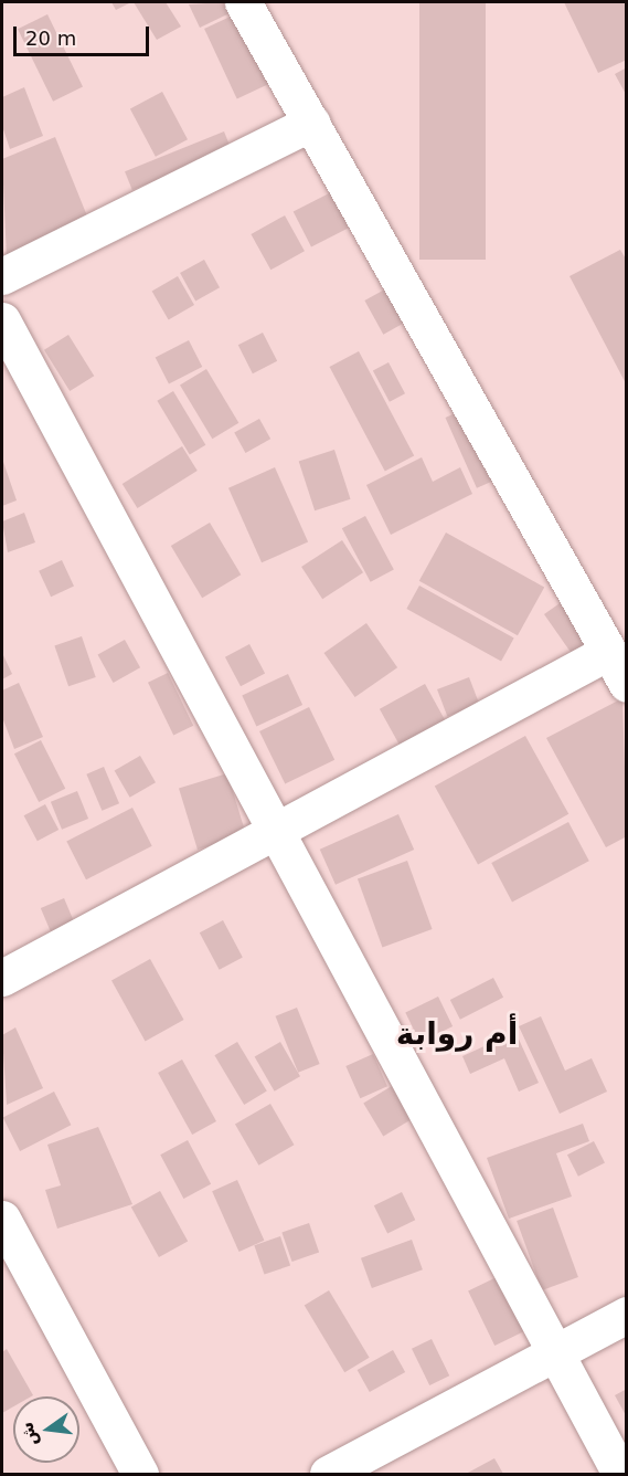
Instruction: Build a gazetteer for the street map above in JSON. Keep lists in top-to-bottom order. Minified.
{"districts":["أم روابة"],"scale_bar":"20 m","north":"left"}
